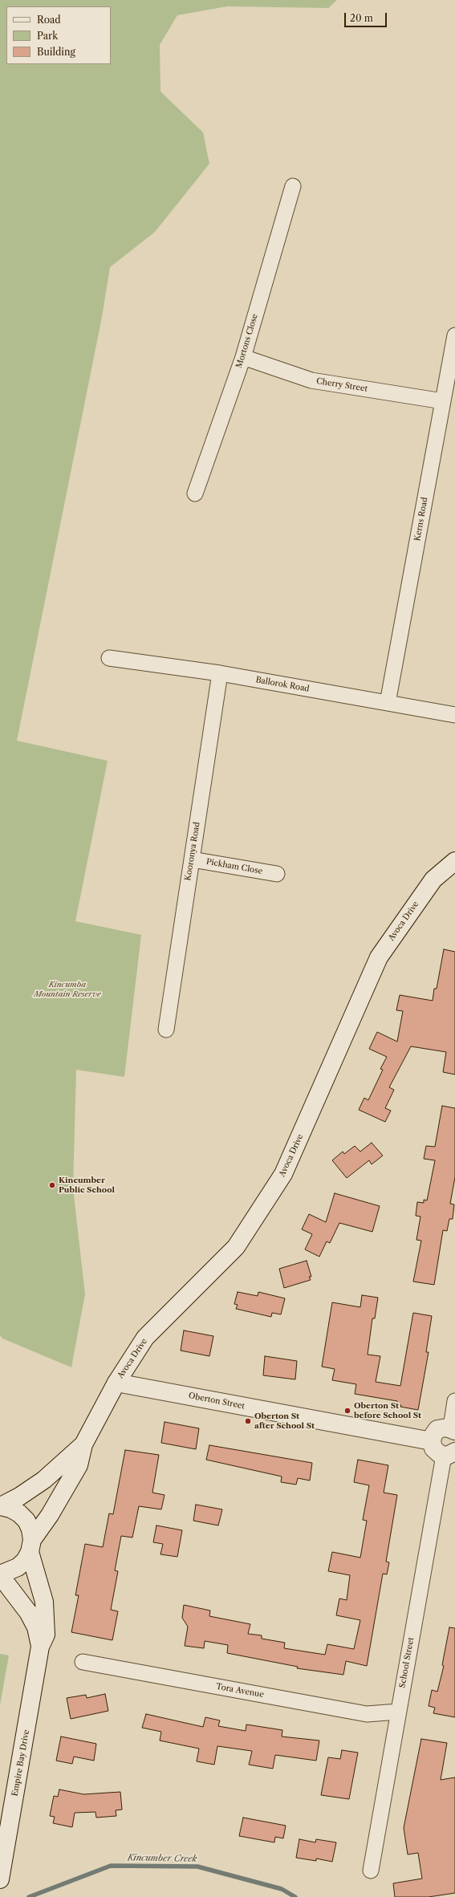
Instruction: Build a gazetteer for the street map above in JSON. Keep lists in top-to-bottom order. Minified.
{"streets":{"main road":["Avoca Drive","Oberton Street","Empire Bay Drive"],"street":["Mortons Close","Cherry Street","Kerns Road","Ballorok Road","Kooronya Road","Pickham Close","School Street","Tora Avenue"]},"crossings":[["Mortons Close","Cherry Street"],["Cherry Street","Kerns Road"],["Kerns Road","Ballorok Road"],["Ballorok Road","Kooronya Road"],["Kooronya Road","Pickham Close"],["Avoca Drive","Oberton Street"],["Avoca Drive","Empire Bay Drive"],["School Street","Tora Avenue"]],"water":["Kincumber Creek"],"parks":["Kincumba Mountain Reserve"],"places":["Kincumber Public School","Oberton St before School St","Oberton St after School St"],"legend":["Road","Park","Building"],"scale_bar":"20 m"}
